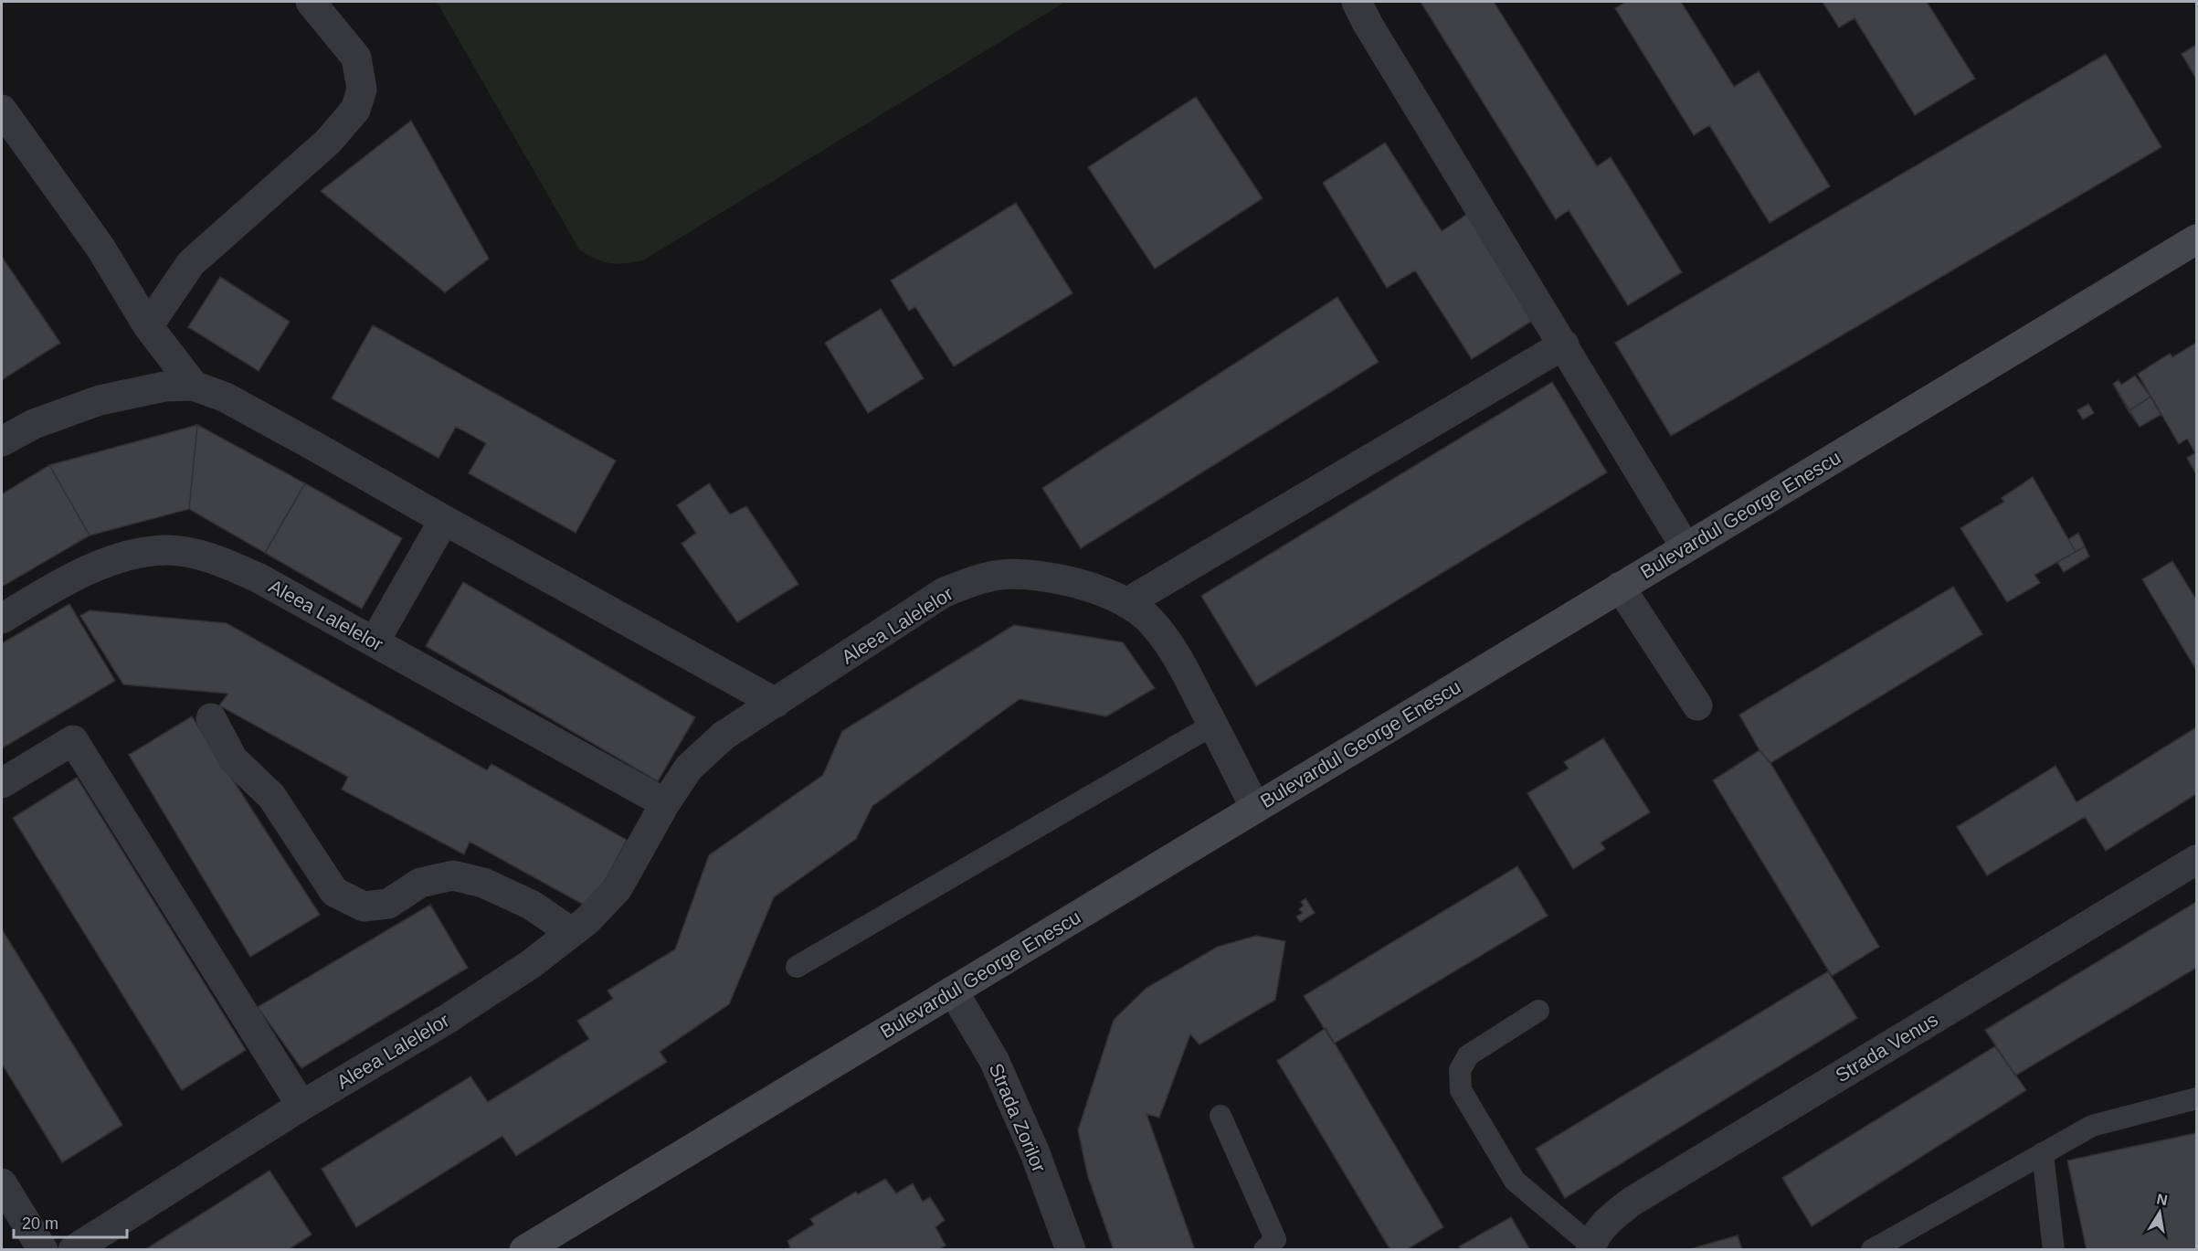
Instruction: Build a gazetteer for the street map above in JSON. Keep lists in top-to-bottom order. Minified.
{"streets":{"main road":["Bulevardul George Enescu"],"street":["Aleea Lalelelor","Strada Venus","Strada Zorilor"]},"crossings":[["Bulevardul George Enescu","Aleea Lalelelor"],["Bulevardul George Enescu","Strada Zorilor"]],"scale_bar":"20 m","north":"top"}
